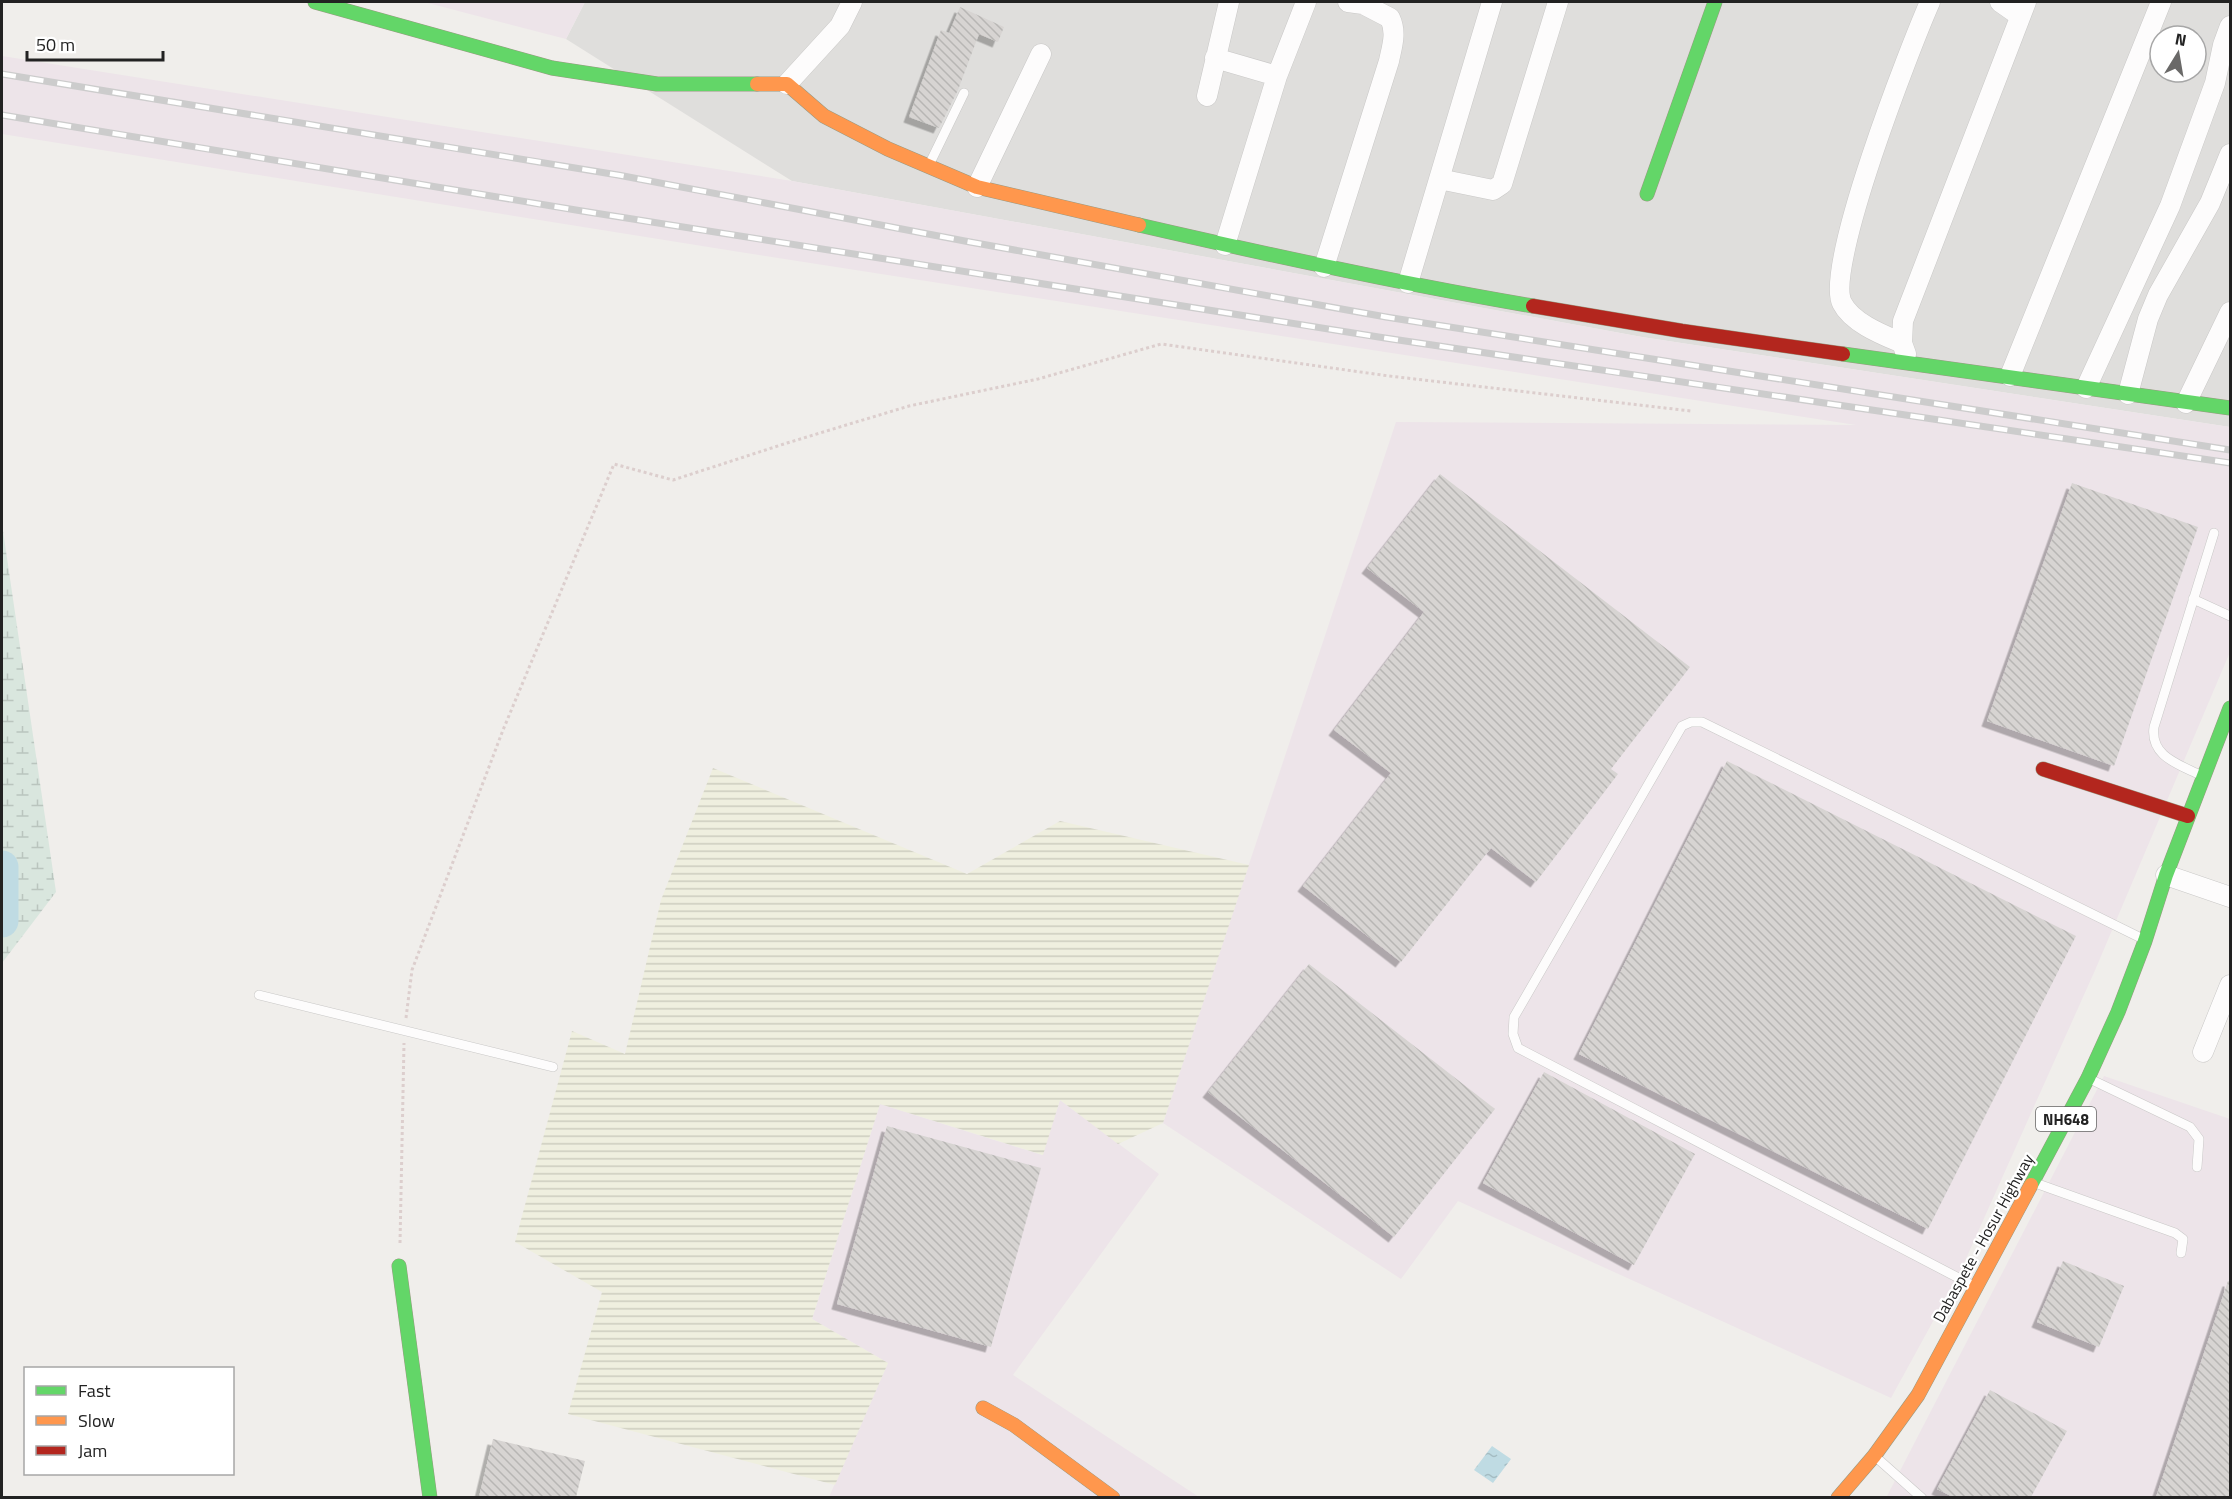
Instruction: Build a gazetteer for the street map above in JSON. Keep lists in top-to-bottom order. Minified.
{"streets":{"main road":["NH648","Dabaspete - Hosur Highway"]},"legend":["Fast","Slow","Jam"],"scale_bar":"50 m","north":"top"}
